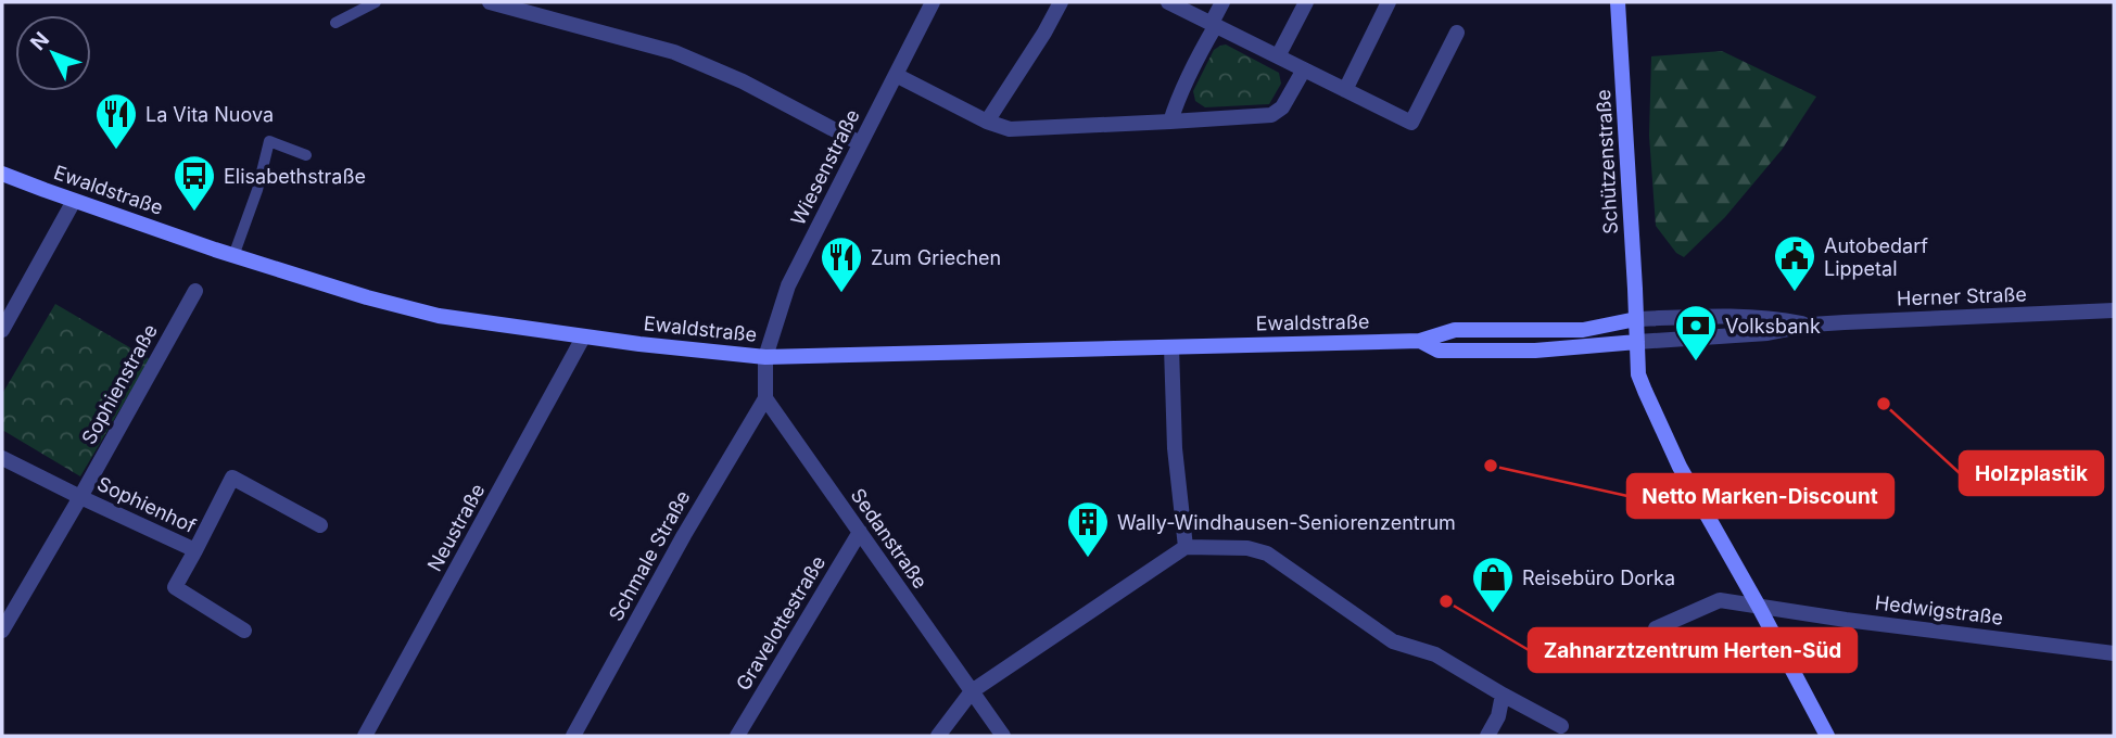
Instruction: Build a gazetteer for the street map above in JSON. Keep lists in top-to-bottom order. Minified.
{"streets":{"main road":["Schützenstraße","Ewaldstraße"],"street":["Wiesenstraße","Herner Straße","Sophienstraße","Sophienhof","Neustraße","Sedanstraße","Schmale Straße","Hedwigstraße","Gravelottestraße"]},"crossings":[["Schützenstraße","Ewaldstraße"],["Schützenstraße","Herner Straße"],["Wiesenstraße","Ewaldstraße"],["Ewaldstraße","Herner Straße"],["Ewaldstraße","Neustraße"],["Sophienstraße","Sophienhof"],["Sedanstraße","Schmale Straße"],["Sedanstraße","Gravelottestraße"]],"places":{"restaurant":["La Vita Nuova","Zum Griechen"],"bus stop":["Elisabethstraße"],"public building":["Autobedarf Lippetal"],"bank":["Volksbank"],"other":["Holzplastik","Netto Marken-Discount","Zahnarztzentrum Herten-Süd"],"building":["Wally-Windhausen-Seniorenzentrum"],"shop":["Reisebüro Dorka"]},"north":"top left"}
